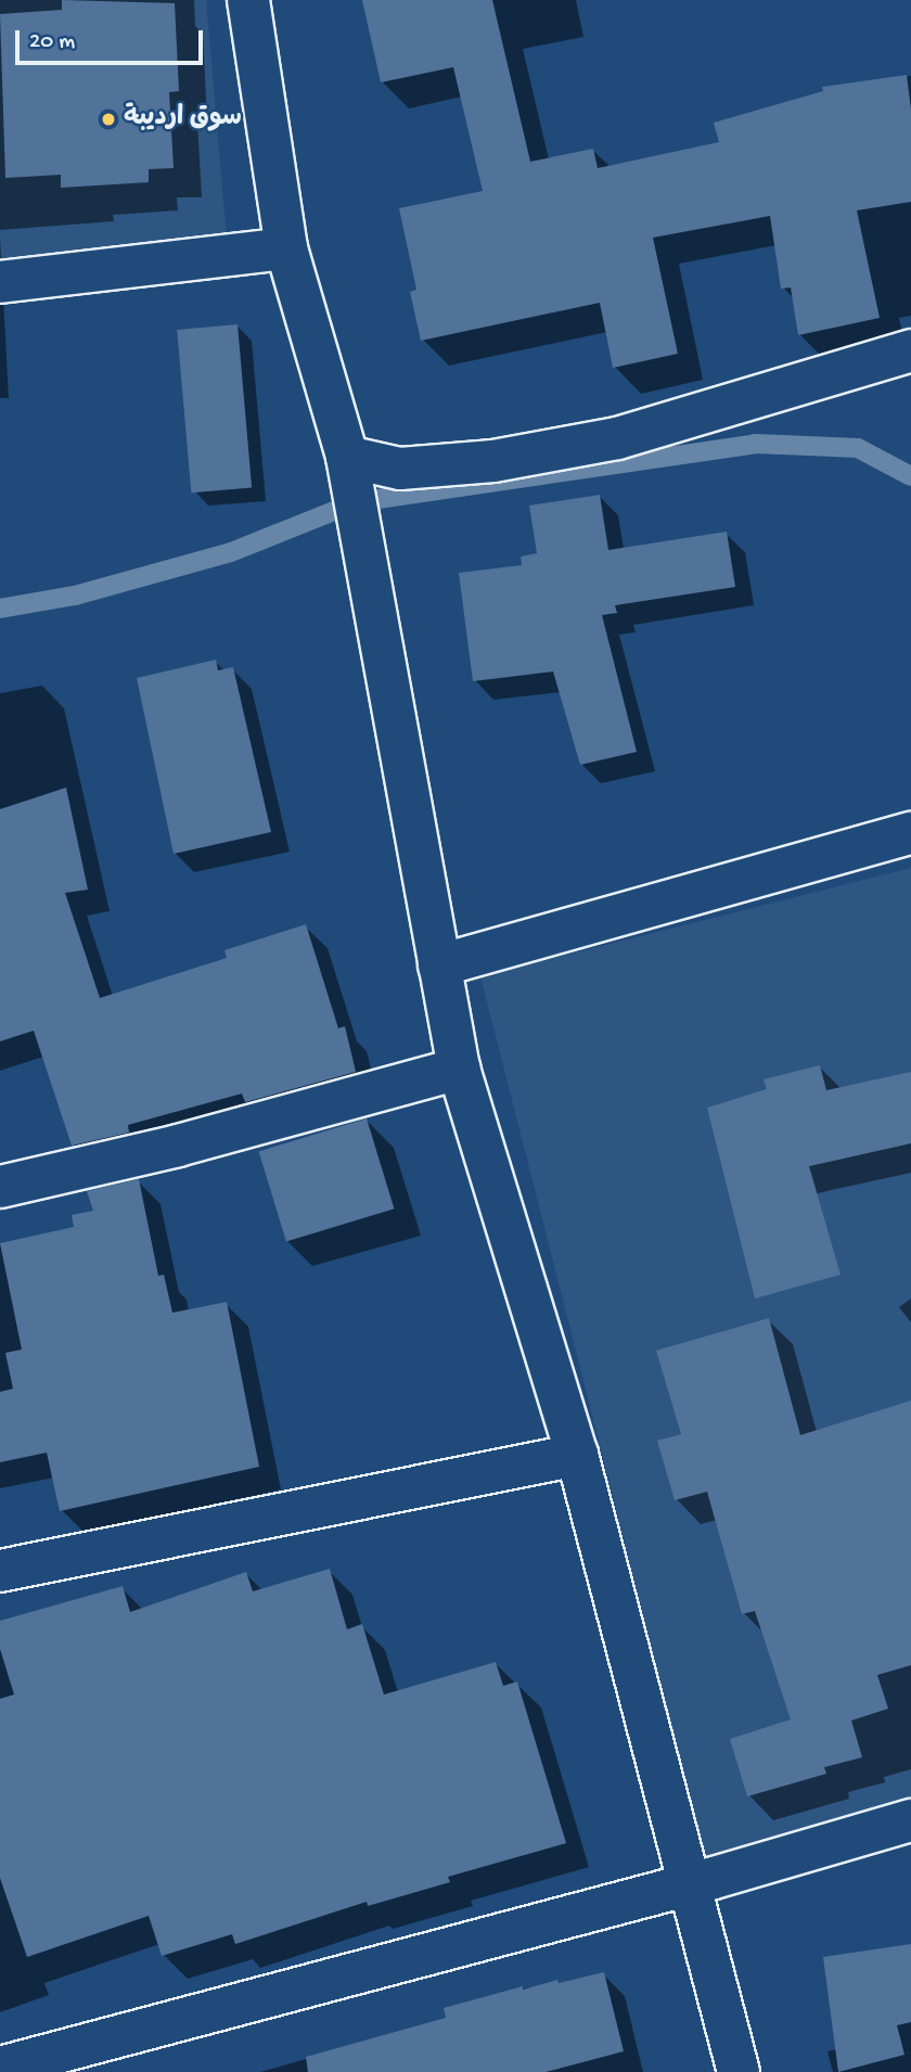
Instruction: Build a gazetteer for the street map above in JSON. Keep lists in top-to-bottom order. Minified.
{"places":["سوق ارديبة"],"scale_bar":"20 m"}
